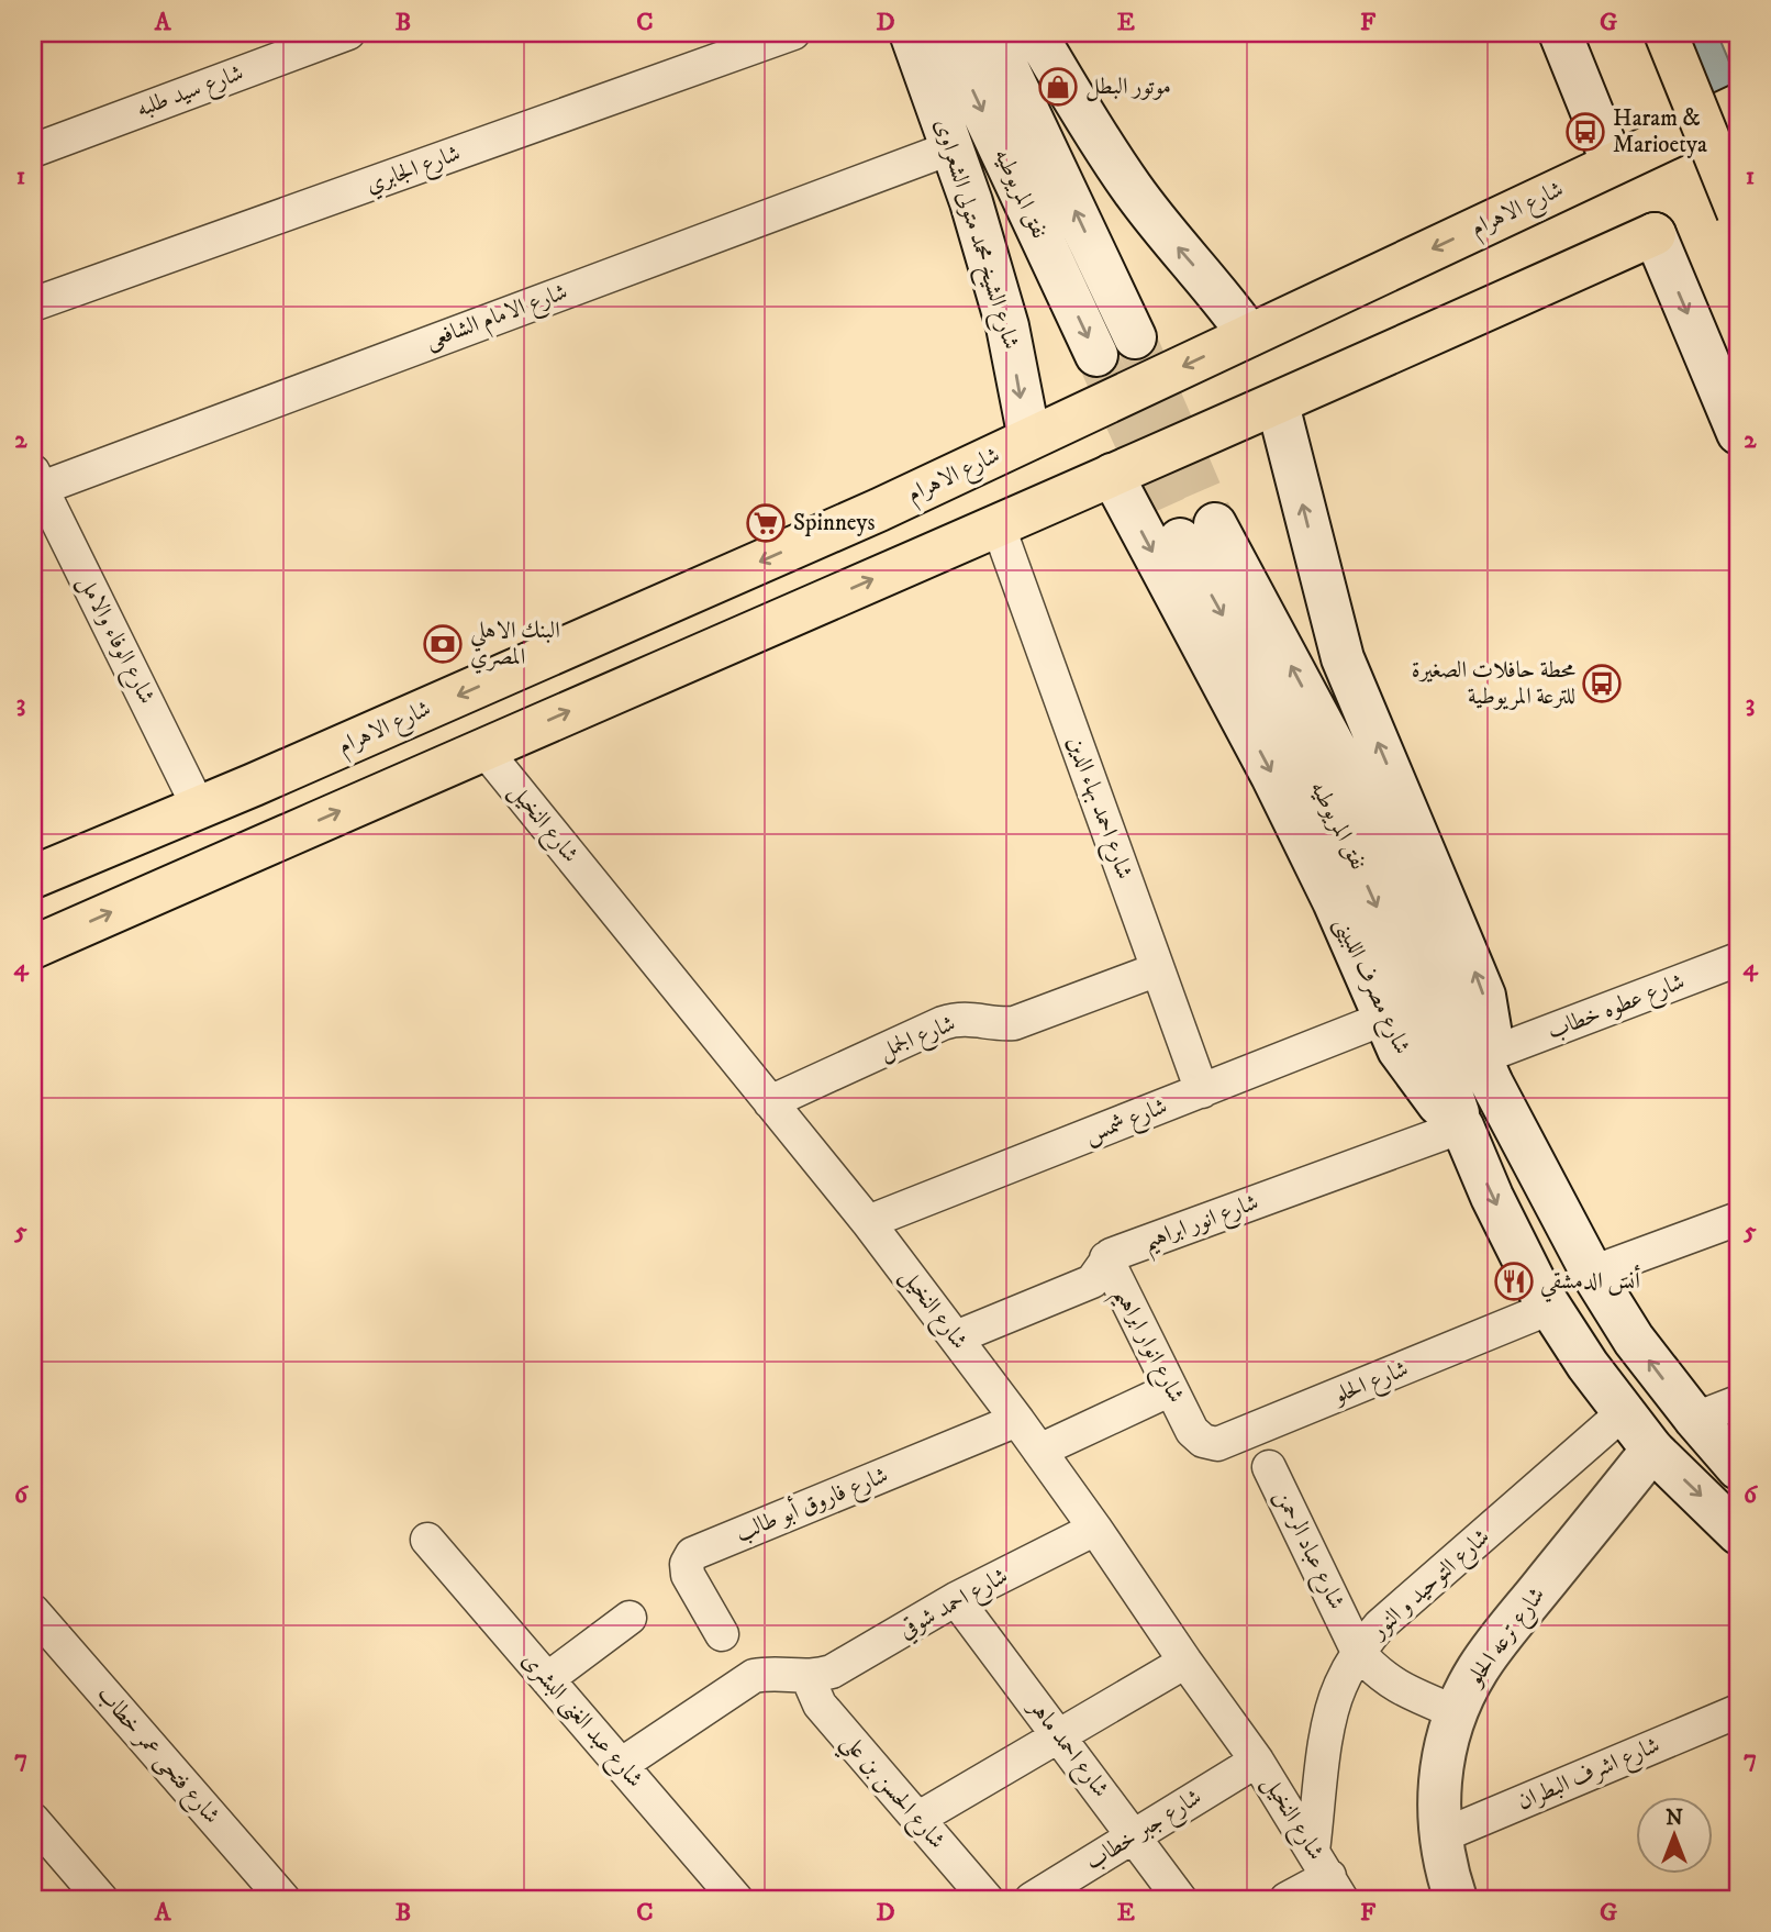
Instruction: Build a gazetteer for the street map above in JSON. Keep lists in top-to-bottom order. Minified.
{"streets":{"main road":["نفق المريوطيه","شارع الاهرام","شارع الشيخ محمد متولى الشعراوى","شارع مصرف اللبينى","شارع ترعه الحلو"],"street":["شارع سيد طلبه","شارع الجابري","شارع الامام الشافعى","شارع الوفاء والامل","شارع احمد بهاء الدين","شارع النخيل","شارع عطوه خطاب","شارع الجمل","شارع شمس","شارع انور ابراهيم","شارع انوار ابراهيم","شارع الحلو","شارع فاروق أبو طالب","شارع عباد الرحمن","شارع التوحيد و النور","شارع احمد شوقي","شارع عبد الغنى البشرى","شارع احمد ماهر","شارع فتحى عمر خطاب","شارع اشرف البطران","شارع الحسن بن علي","شارع جبر خطاب"]},"crossings":[["نفق المريوطيه","شارع مصرف اللبينى"],["نفق المريوطيه","شارع عطوه خطاب"],["نفق المريوطيه","شارع انور ابراهيم"],["شارع الاهرام","شارع الشيخ محمد متولى الشعراوى"],["شارع الاهرام","شارع الوفاء والامل"],["شارع الشيخ محمد متولى الشعراوى","شارع الامام الشافعى"],["شارع الامام الشافعى","شارع الوفاء والامل"],["شارع احمد بهاء الدين","شارع الجمل"],["شارع احمد بهاء الدين","شارع شمس"],["شارع النخيل","شارع الجمل"],["شارع النخيل","شارع شمس"],["شارع النخيل","شارع انور ابراهيم"],["شارع النخيل","شارع فاروق أبو طالب"],["شارع النخيل","شارع التوحيد و النور"],["شارع النخيل","شارع احمد شوقي"],["شارع النخيل","شارع جبر خطاب"],["شارع مصرف اللبينى","شارع شمس"],["شارع مصرف اللبينى","شارع انور ابراهيم"],["شارع مصرف اللبينى","شارع الحلو"],["شارع مصرف اللبينى","شارع التوحيد و النور"],["شارع مصرف اللبينى","شارع ترعه الحلو"],["شارع انور ابراهيم","شارع انوار ابراهيم"],["شارع انوار ابراهيم","شارع الحلو"],["شارع عباد الرحمن","شارع التوحيد و النور"],["شارع عباد الرحمن","شارع ترعه الحلو"],["شارع احمد شوقي","شارع احمد ماهر"],["شارع احمد شوقي","شارع الحسن بن علي"],["شارع ترعه الحلو","شارع اشرف البطران"],["شارع احمد ماهر","شارع جبر خطاب"]],"places":{"shop":["موتور البطل"],"bus stop":["Haram & Marioetya","محطة حافلات الصغيرة للترعة المريوطية"],"supermarket":["Spinneys"],"bank":["البنك الاهلي المصري"],"restaurant":["أنس الدمشقي"]},"north":"top","grid":{"columns":["A","B","C","D","E","F","G"],"rows":["1","2","3","4","5","6","7"]}}
